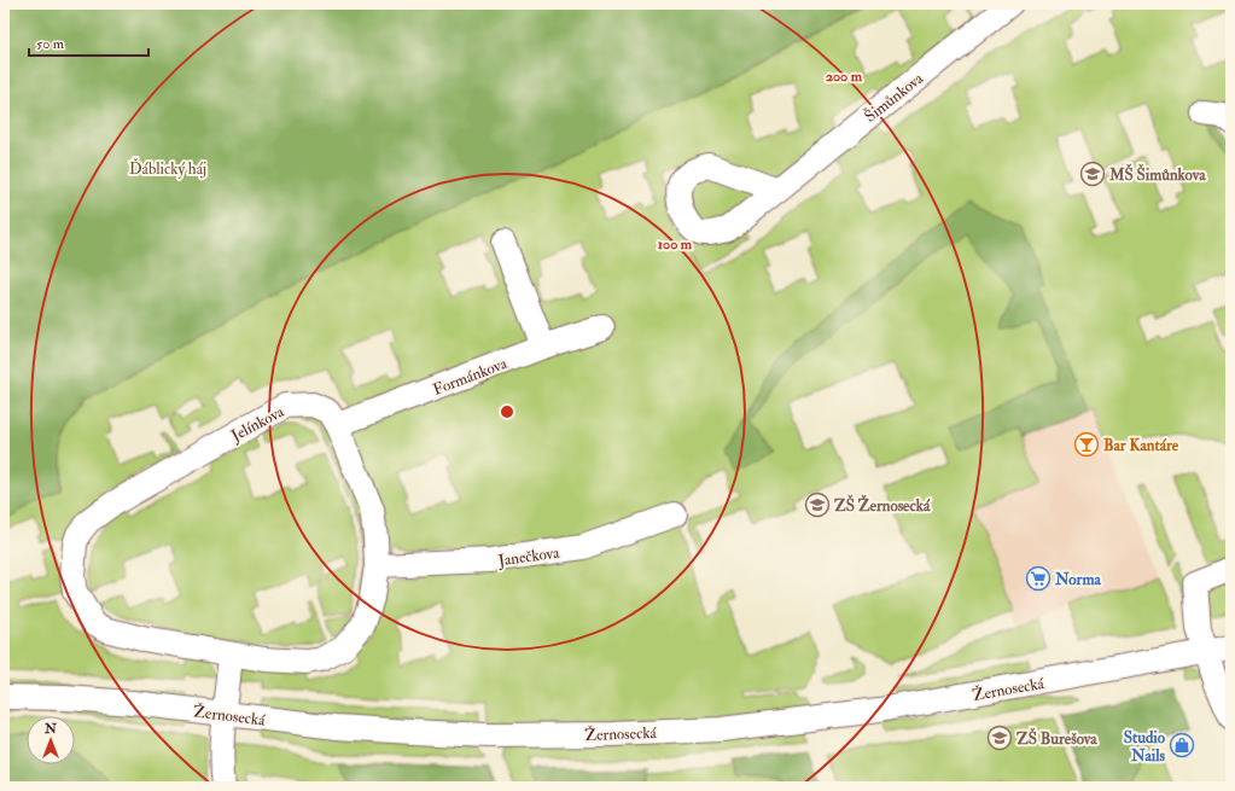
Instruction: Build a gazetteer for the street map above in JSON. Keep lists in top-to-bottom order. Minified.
{"streets":{"street":["Šimůnkova","Formánkova","Jelínkova","Janečkova","Žernosecká"]},"crossings":[["Formánkova","Jelínkova"],["Jelínkova","Janečkova"]],"parks":["Ďáblický háj"],"places":{"school or university":["MŠ Šimůnkova","ZŠ Žernosecká","ZŠ Burešova"],"bar":["Bar Kantáre"],"supermarket":["Norma"],"shop":["Studio Nails"]},"scale_bar":"50 m","north":"top","rings":["200 m","100 m"]}
